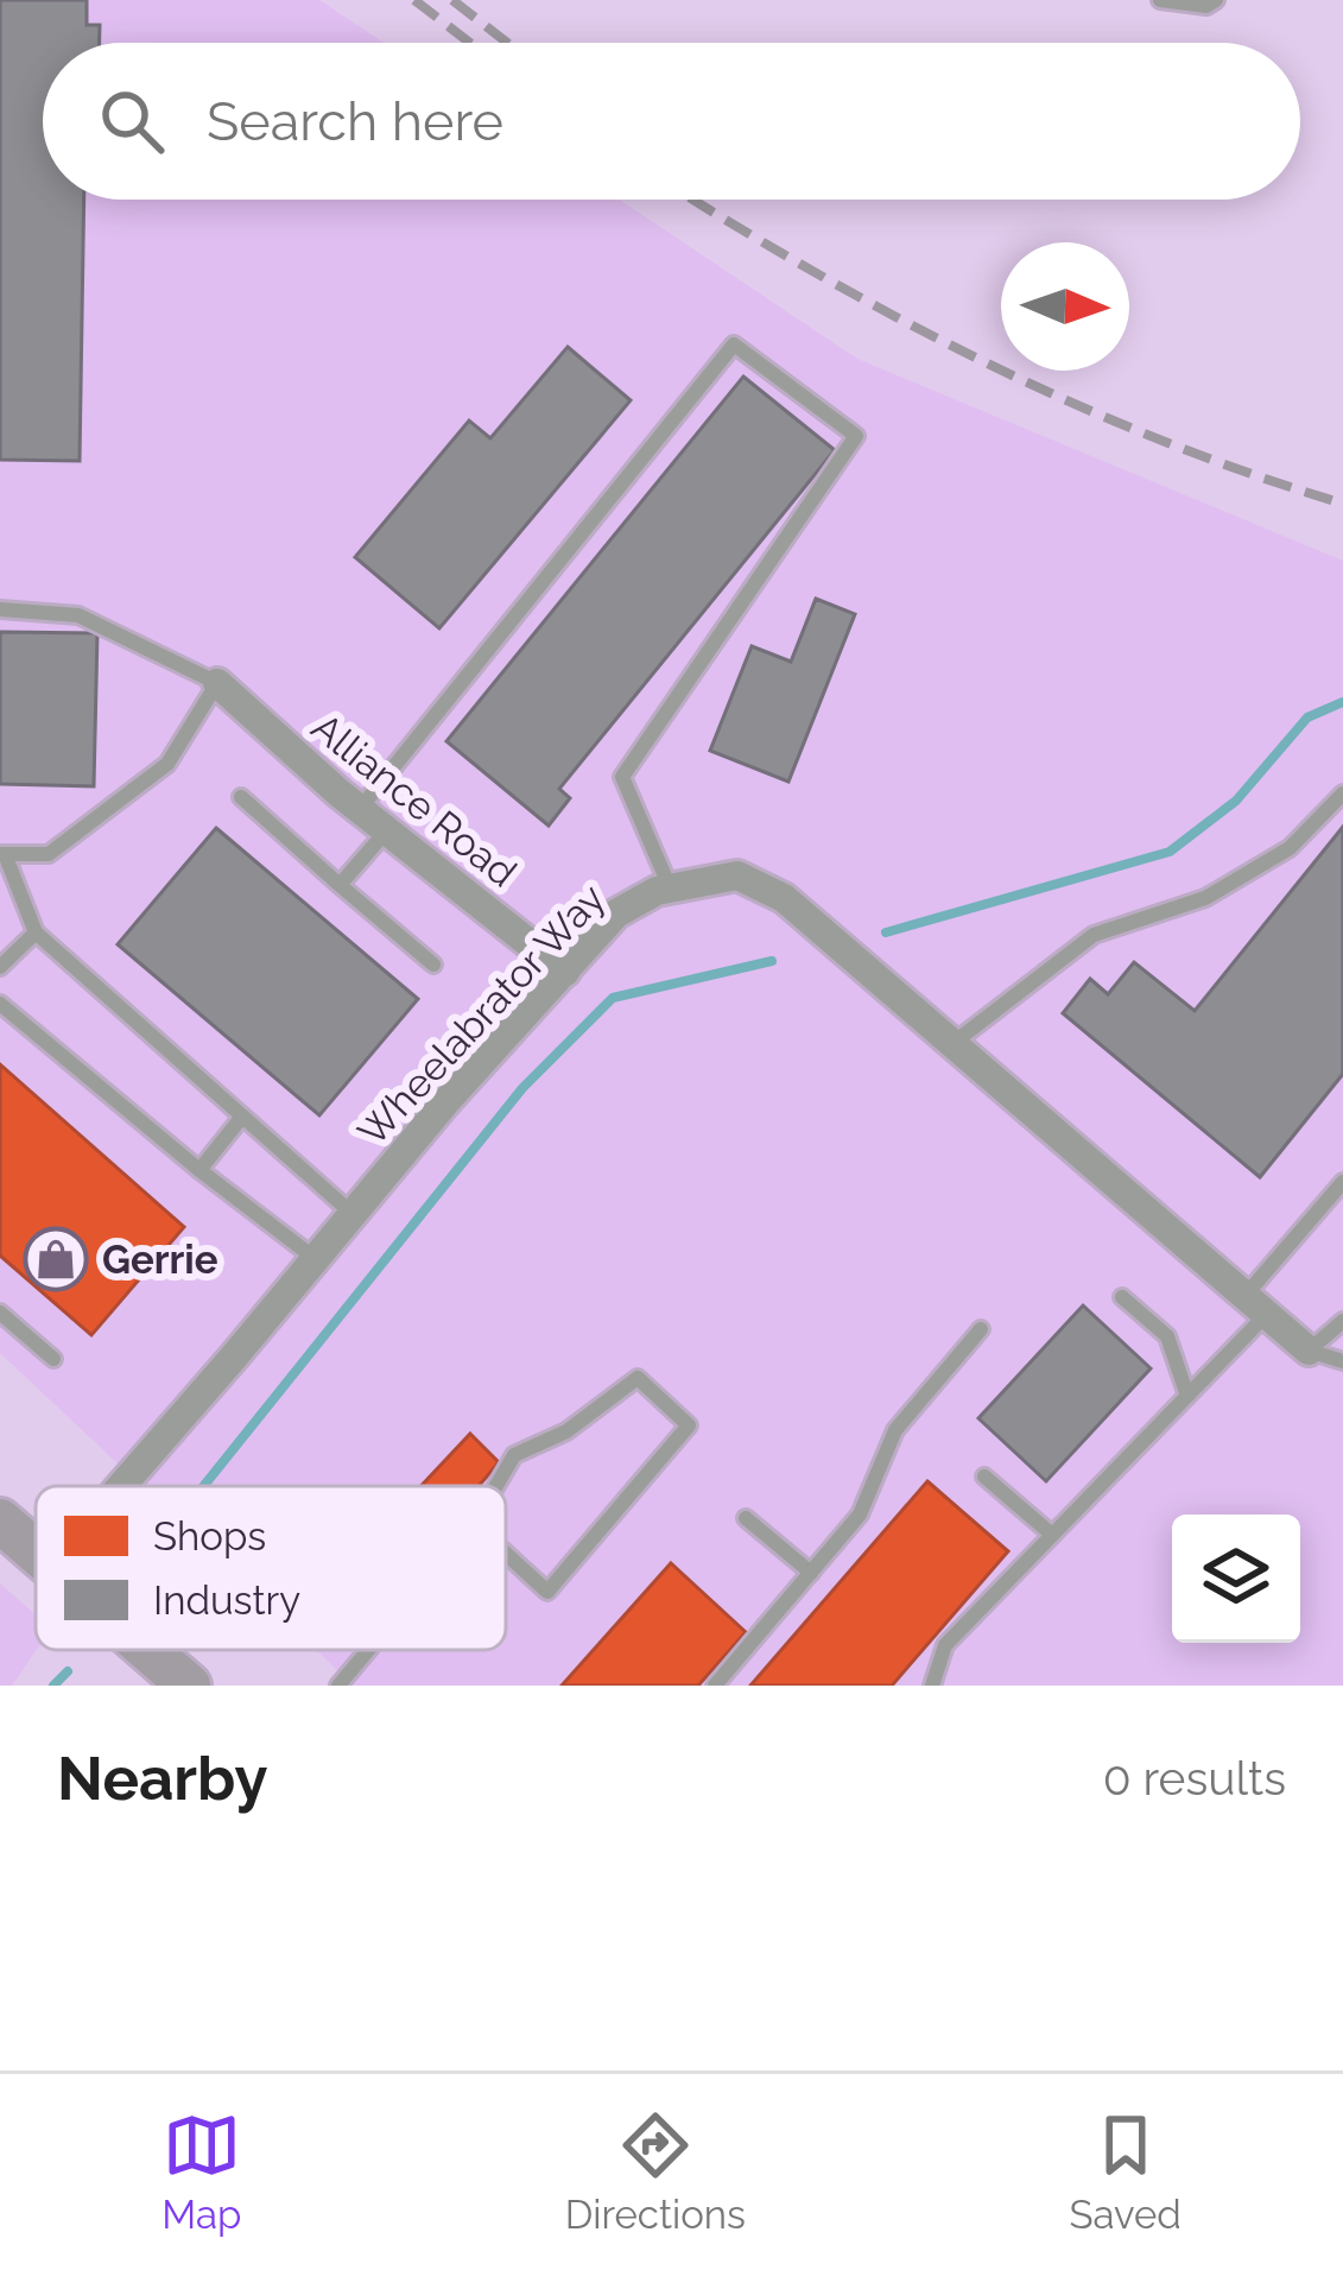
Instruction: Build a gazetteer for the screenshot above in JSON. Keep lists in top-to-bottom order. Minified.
{"streets":{"street":["Alliance Road","Wheelabrator Way"]},"crossings":[["Alliance Road","Wheelabrator Way"]],"places":{"shop":["Gerrie"]},"legend":["Shops","Industry"],"north":"right","page":{"search":"Search here","heading":["Nearby","0 results"],"nav":["Map","Directions","Saved"]}}
